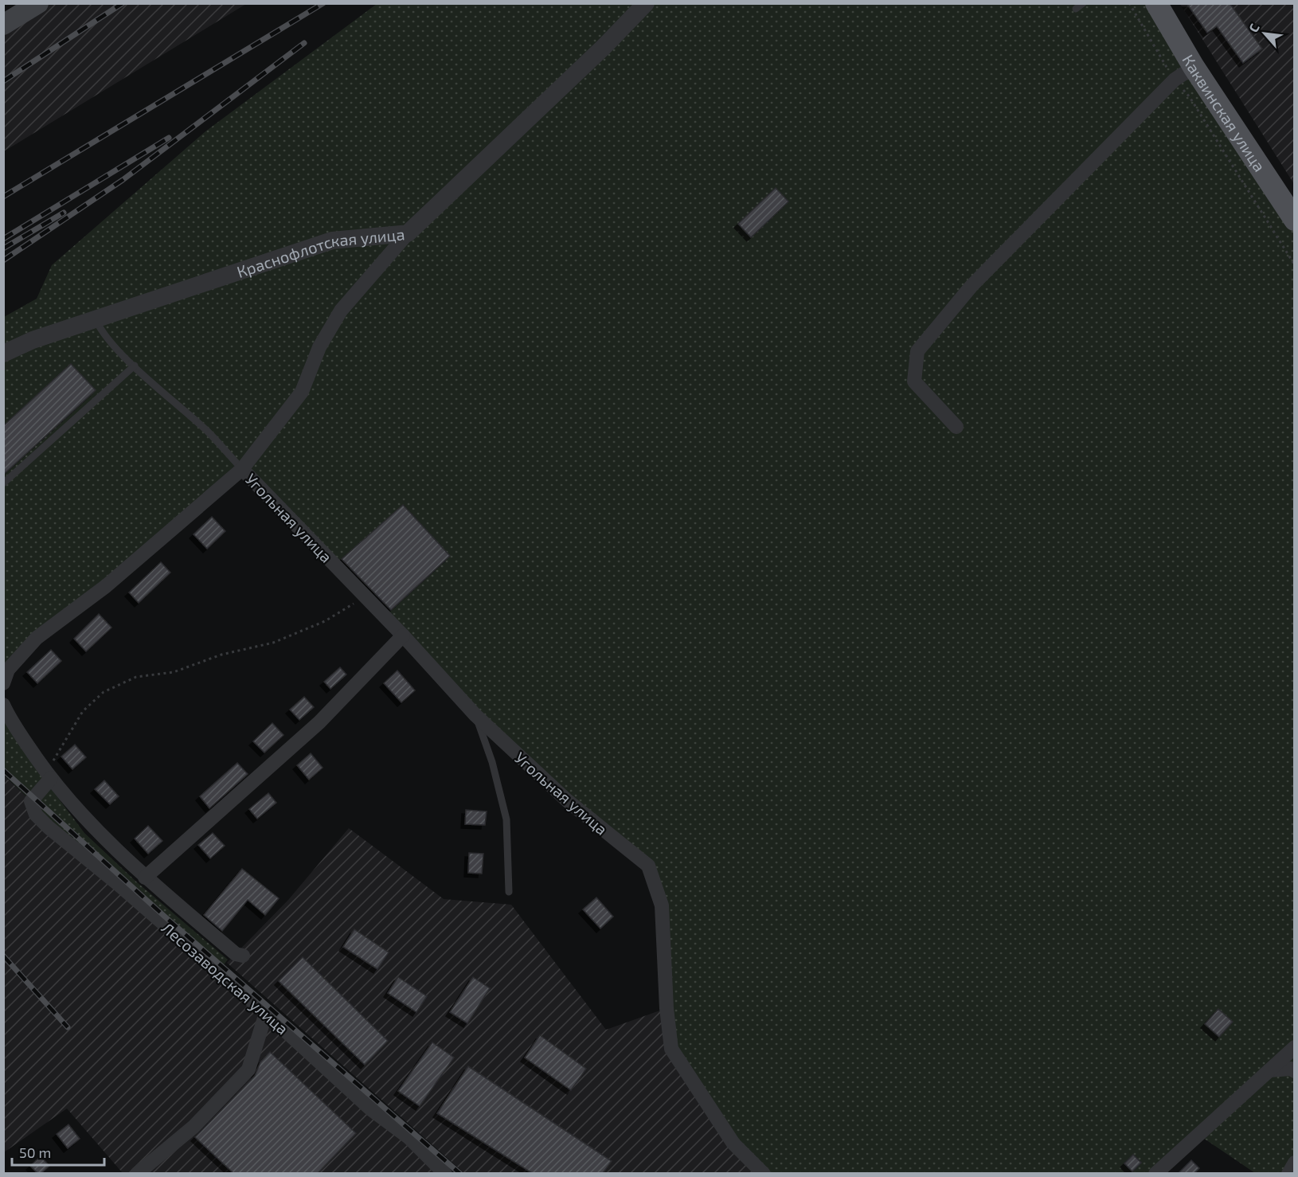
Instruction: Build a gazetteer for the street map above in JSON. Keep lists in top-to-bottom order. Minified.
{"streets":{"main road":["Каквинская улица"],"street":["Краснофлотская улица","Угольная улица","Лесозаводская улица"]},"scale_bar":"50 m","north":"top left"}
